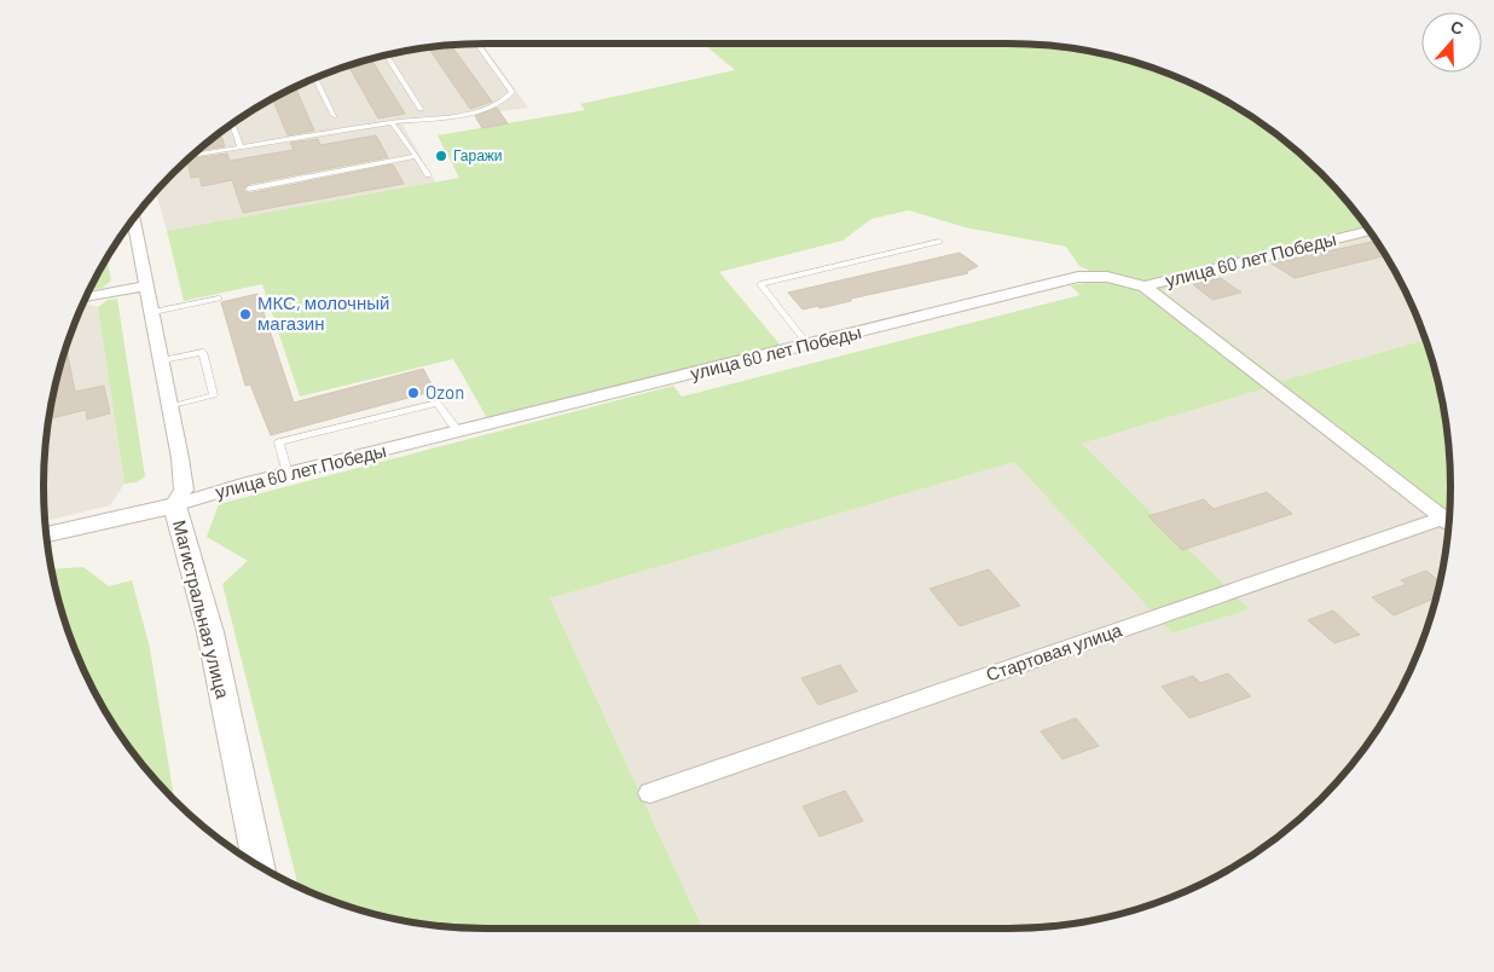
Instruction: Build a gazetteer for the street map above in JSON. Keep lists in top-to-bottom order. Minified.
{"streets":{"street":["улица 60 лет Победы","Магистральная улица","Стартовая улица"]},"crossings":[["улица 60 лет Победы","Магистральная улица"]],"places":["Гаражи","МКС, молочный магазин","Ozon"],"north":"top"}
